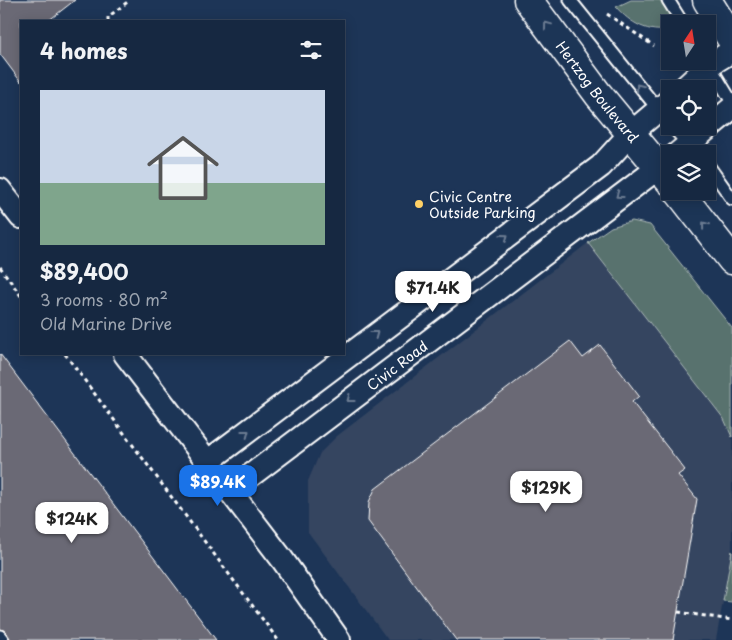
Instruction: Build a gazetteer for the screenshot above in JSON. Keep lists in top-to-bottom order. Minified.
{"streets":{"street":["Hertzog Boulevard","Civic Road"]},"one_way":["Hertzog Boulevard"],"places":["Civic Centre Outside Parking"],"north":"top","page":{"heading":"4 homes","list":[{"name":"$89,400","note":"3 rooms · 80 m² · Old Marine Drive"}],"price":["$71.4K","$89.4K","$129K","$124K"]}}
